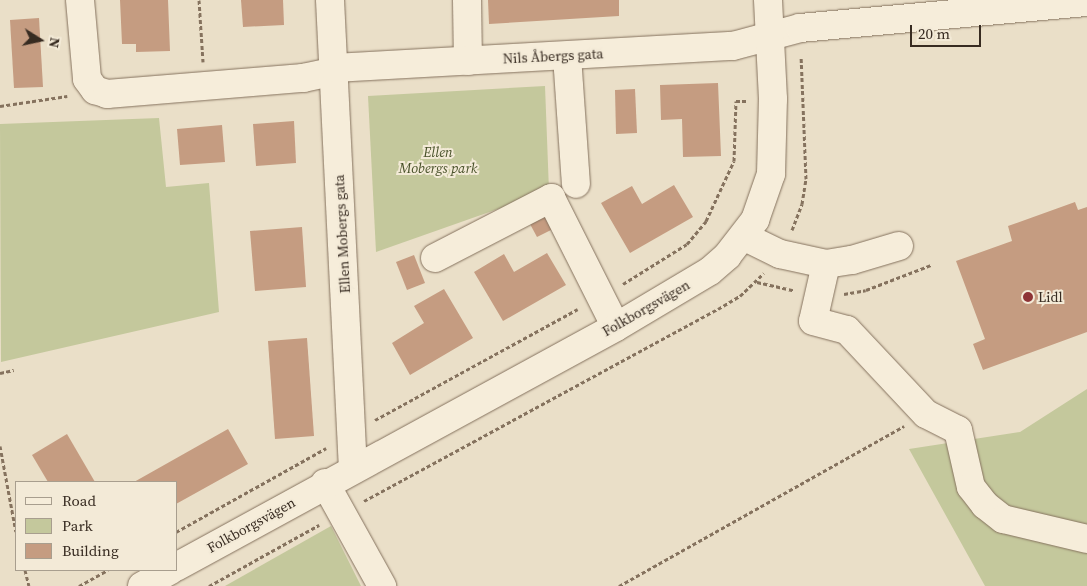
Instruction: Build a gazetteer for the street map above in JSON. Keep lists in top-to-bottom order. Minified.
{"streets":{"street":["Nils Åbergs gata","Ellen Mobergs gata","Folkborgsvägen"]},"crossings":[["Nils Åbergs gata","Ellen Mobergs gata"],["Nils Åbergs gata","Folkborgsvägen"],["Ellen Mobergs gata","Folkborgsvägen"]],"parks":["Ellen Mobergs park"],"places":["Lidl"],"legend":["Road","Park","Building"],"scale_bar":"20 m","north":"right"}
